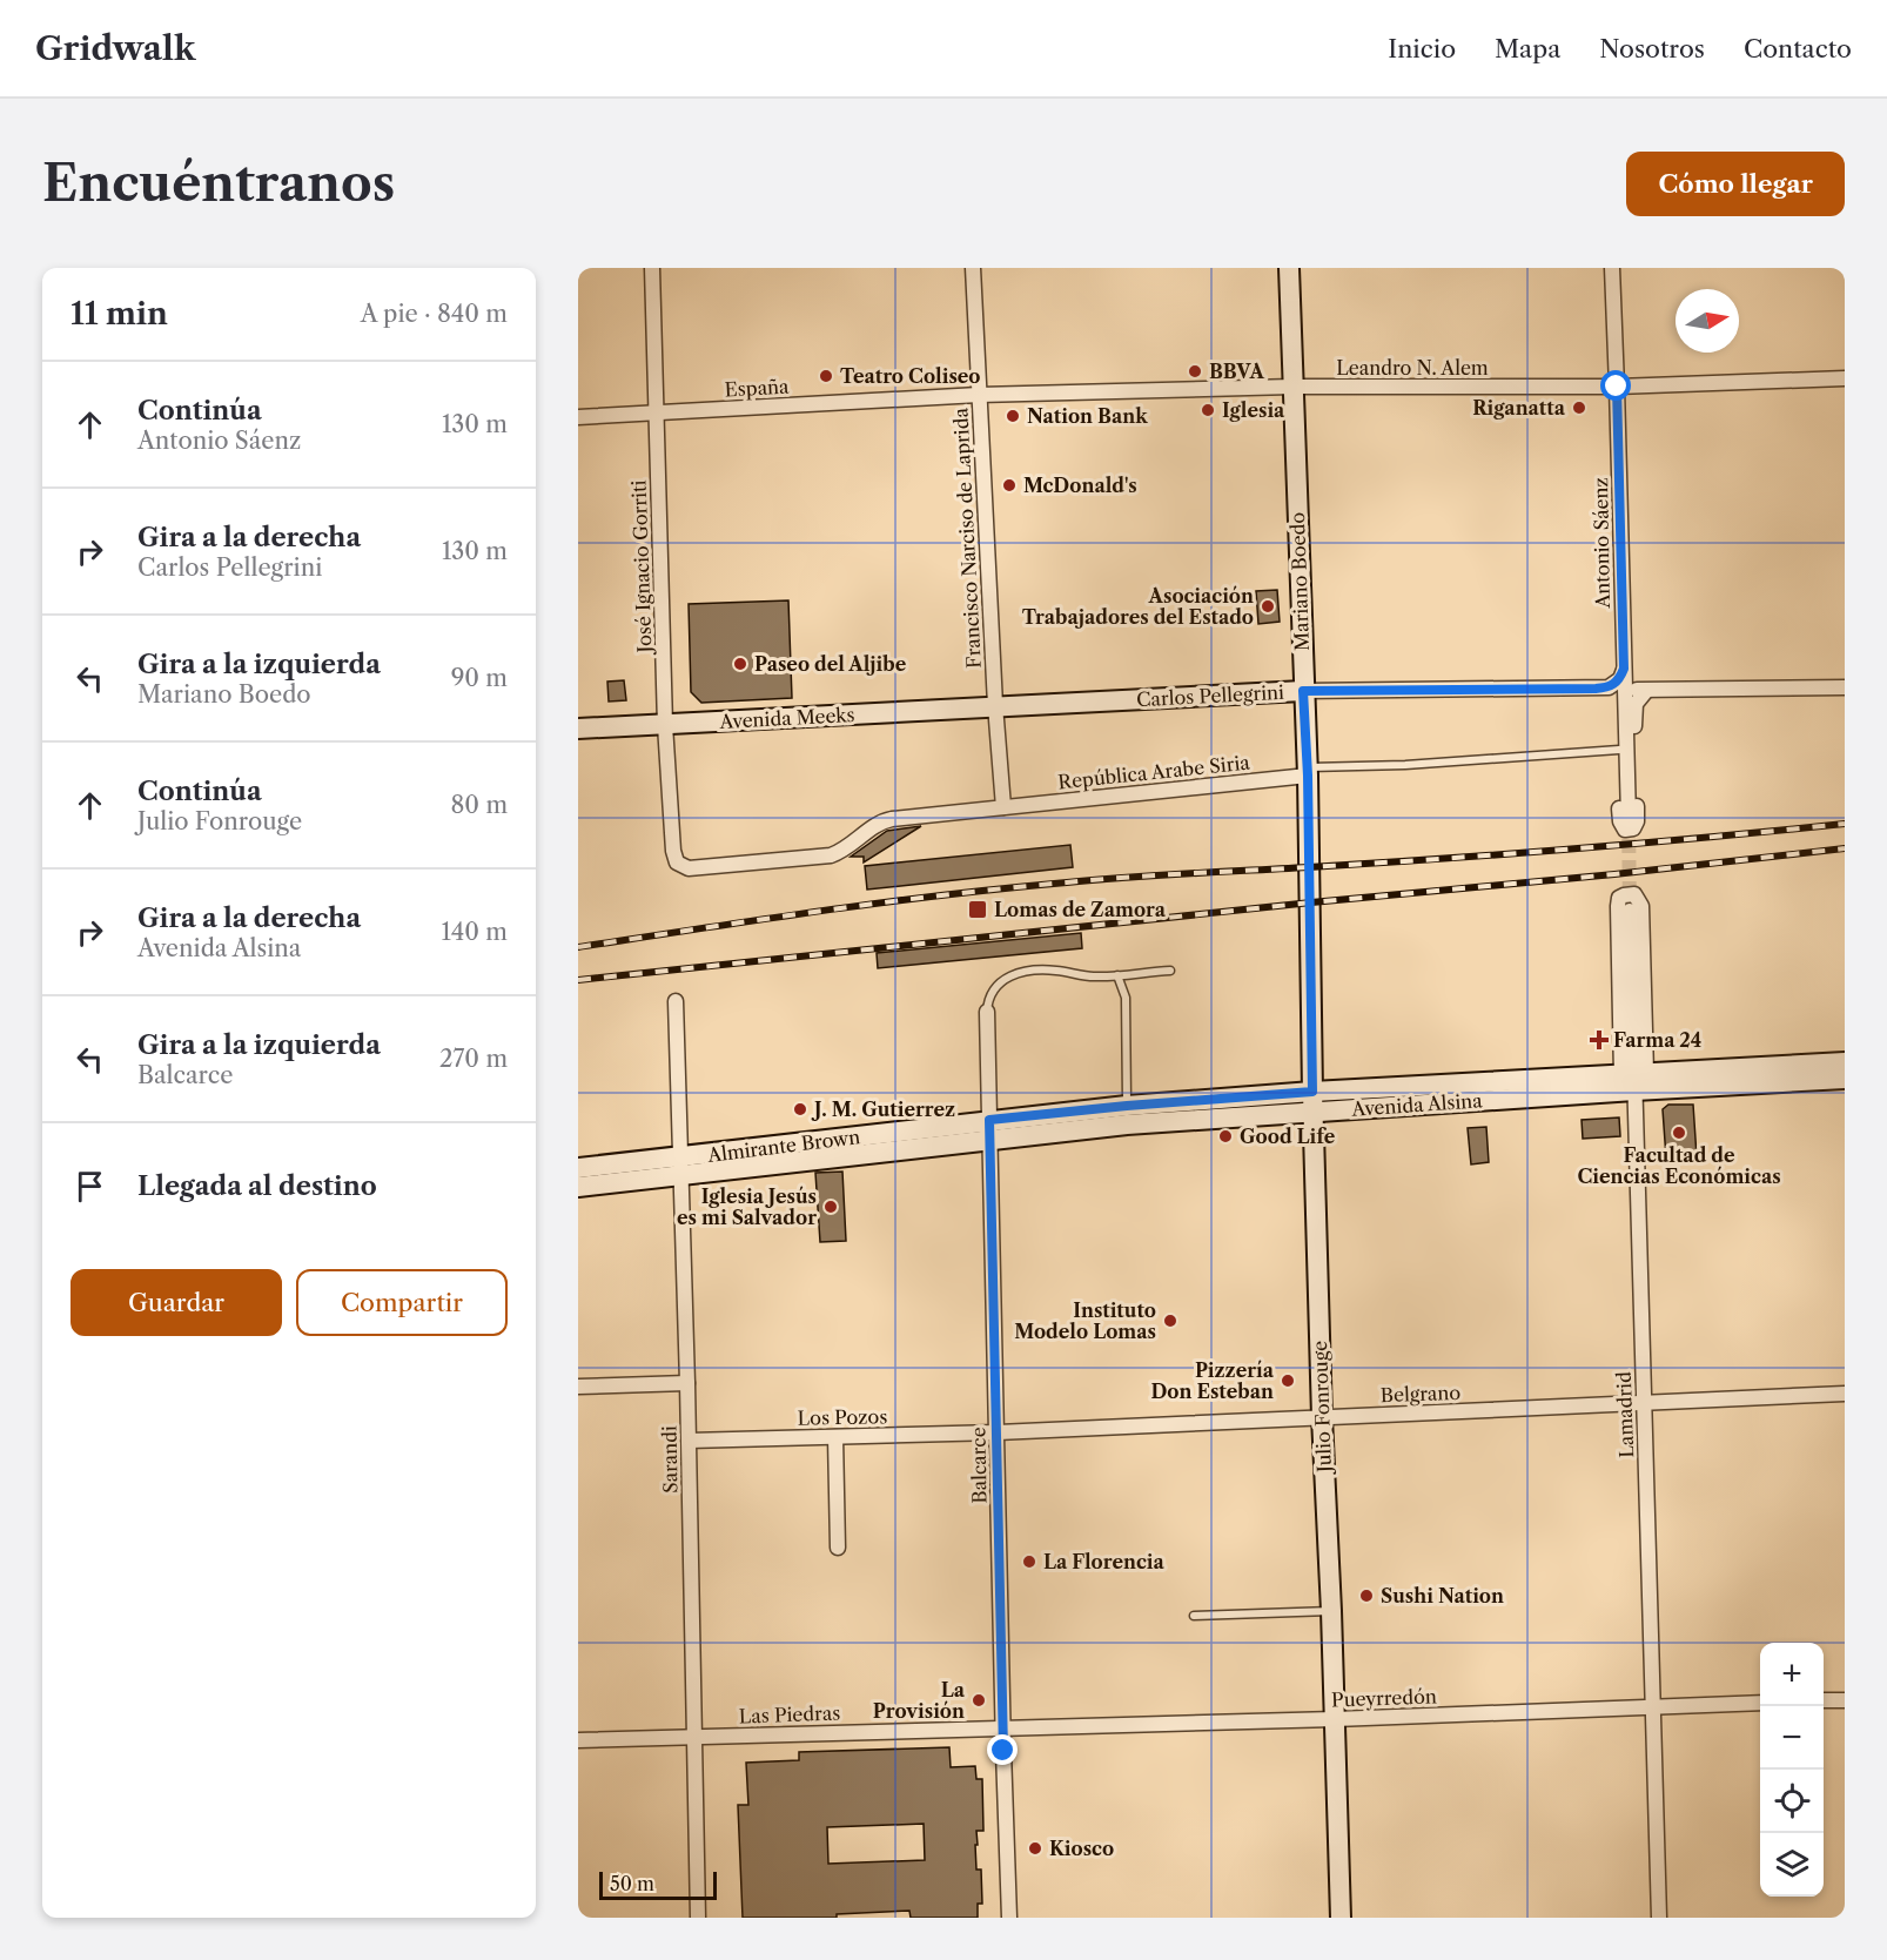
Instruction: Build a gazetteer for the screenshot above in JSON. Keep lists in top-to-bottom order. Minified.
{"streets":{"street":["Leandro N. Alem","España","Francisco Narciso de Laprida","Antonio Sáenz","José Ignacio Gorriti","Mariano Boedo","Carlos Pellegrini","Avenida Meeks","República Arabe Siria","Avenida Alsina","Almirante Brown","Belgrano","Julio Fonrouge","Lamadrid","Los Pozos","Sarandi","Balcarce","Pueyrredón","Las Piedras"]},"crossings":[["Leandro N. Alem","España"],["Leandro N. Alem","Francisco Narciso de Laprida"],["Leandro N. Alem","Antonio Sáenz"],["Leandro N. Alem","Mariano Boedo"],["España","Francisco Narciso de Laprida"],["España","José Ignacio Gorriti"],["Francisco Narciso de Laprida","Carlos Pellegrini"],["Francisco Narciso de Laprida","Avenida Meeks"],["Francisco Narciso de Laprida","República Arabe Siria"],["José Ignacio Gorriti","Avenida Meeks"],["José Ignacio Gorriti","República Arabe Siria"],["Mariano Boedo","Carlos Pellegrini"],["Mariano Boedo","República Arabe Siria"],["Mariano Boedo","Julio Fonrouge"],["Carlos Pellegrini","Avenida Meeks"],["Avenida Alsina","Almirante Brown"],["Avenida Alsina","Julio Fonrouge"],["Avenida Alsina","Lamadrid"],["Avenida Alsina","Balcarce"],["Almirante Brown","Sarandi"],["Almirante Brown","Balcarce"],["Belgrano","Julio Fonrouge"],["Belgrano","Lamadrid"],["Belgrano","Los Pozos"],["Belgrano","Balcarce"],["Julio Fonrouge","Pueyrredón"],["Lamadrid","Pueyrredón"],["Los Pozos","Sarandi"],["Los Pozos","Balcarce"],["Sarandi","Las Piedras"],["Balcarce","Pueyrredón"],["Balcarce","Las Piedras"],["Pueyrredón","Las Piedras"]],"places":{"other":["BBVA","Teatro Coliseo","Riganatta","Iglesia","Nation Bank","McDonald's","Asociación Trabajadores del Estado","Paseo del Aljibe","J. M. Gutierrez","Facultad de Ciencias Económicas","Good Life","Iglesia Jesús es mi Salvador","Instituto Modelo Lomas","Pizzería Don Esteban","La Florencia","Sushi Nation","La Provisión","Kiosco"],"transit":["Lomas de Zamora"],"health":["Farma 24"]},"scale_bar":"50 m","north":"right","page":{"header":"Gridwalk","nav":["Inicio","Mapa","Nosotros","Contacto"],"buttons":["Cómo llegar",["Guardar","Compartir"]],"title":"Encuéntranos","heading":["11 min","A pie · 840 m"],"list":[["Continúa","Antonio Sáenz","130 m"],["Gira a la derecha","Carlos Pellegrini","130 m"],["Gira a la izquierda","Mariano Boedo","90 m"],["Continúa","Julio Fonrouge","80 m"],["Gira a la derecha","Avenida Alsina","140 m"],["Gira a la izquierda","Balcarce","270 m"],"Llegada al destino"],"map_buttons":["+","−"],"scale":"50 m"}}
